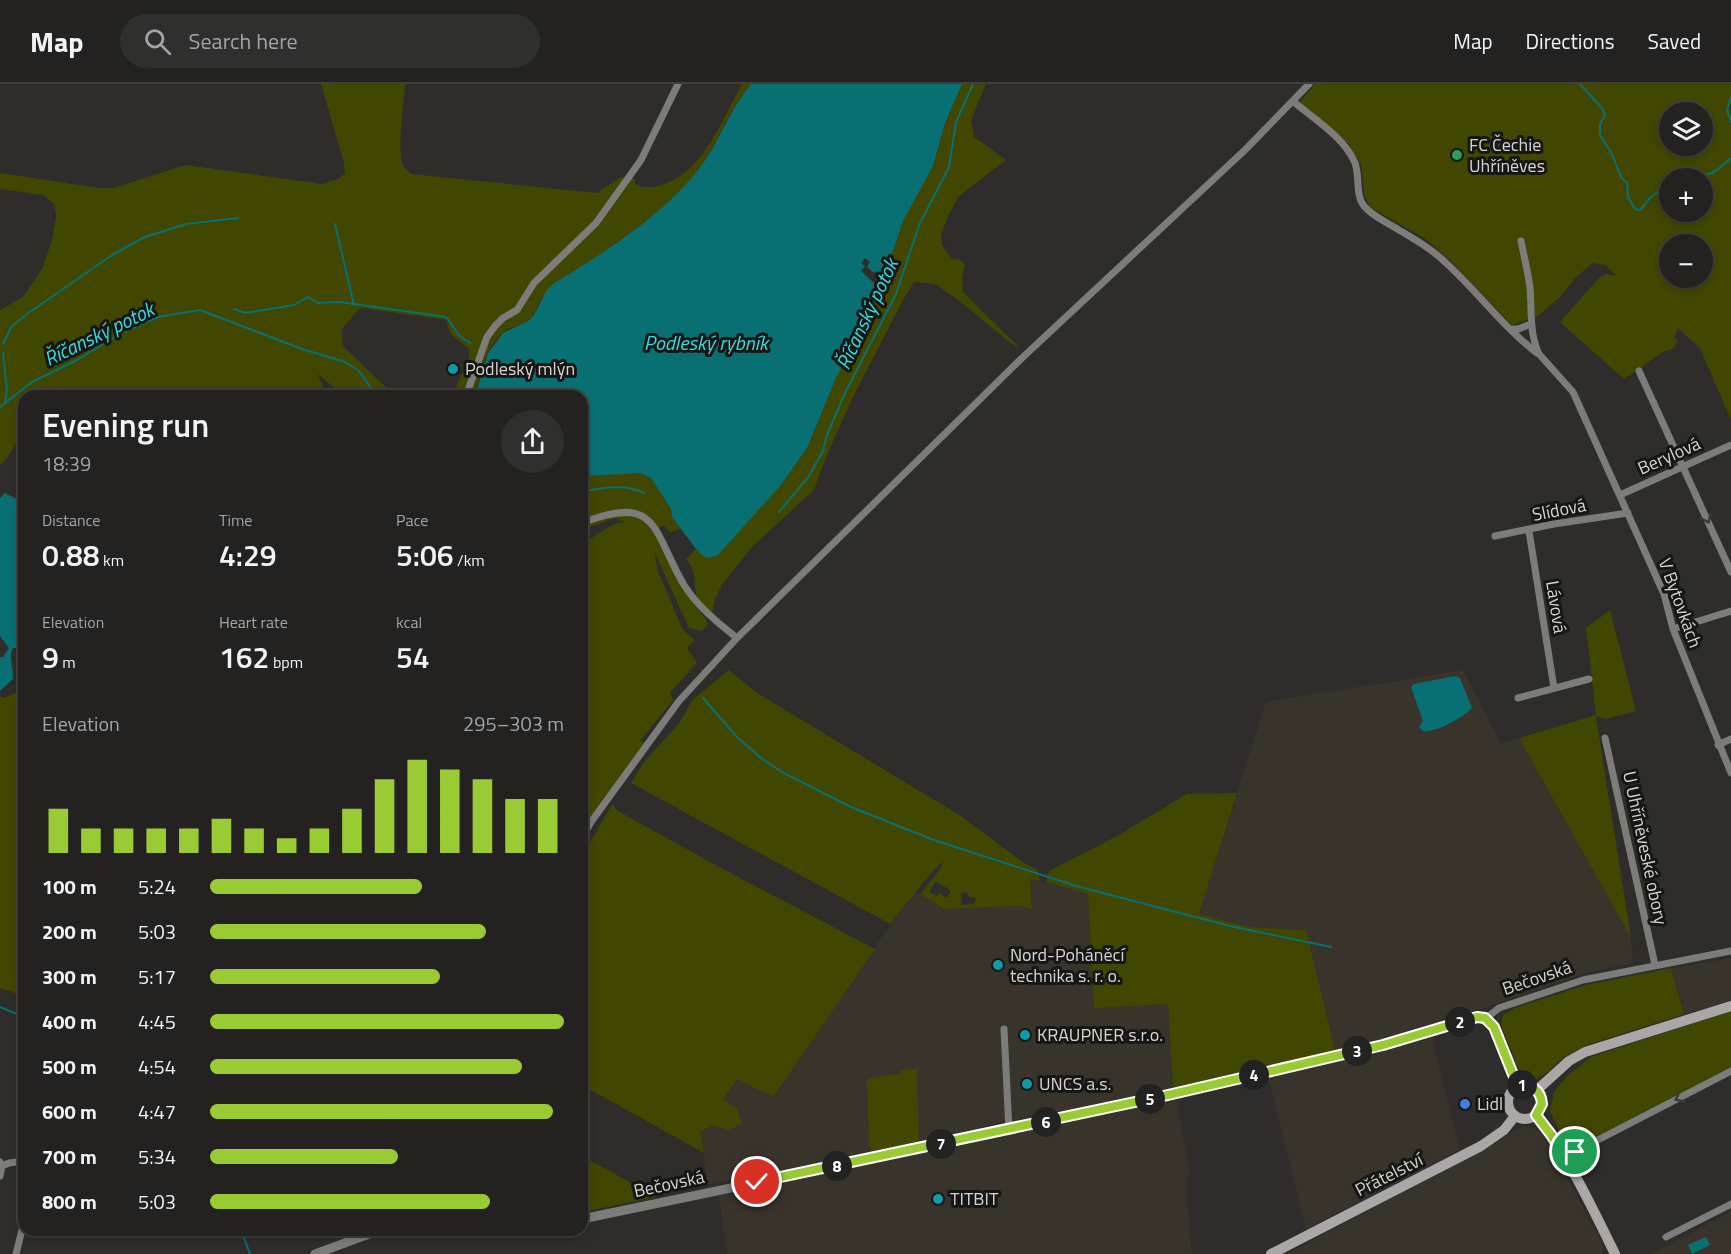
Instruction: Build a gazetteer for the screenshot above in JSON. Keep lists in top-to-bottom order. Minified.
{"streets":{"main road":["Přátelství"],"street":["Berylová","Slídová","V Bytovkách","Lávová","U Uhříněveské obory","Bečovská"]},"crossings":[["Berylová","V Bytovkách"],["Slídová","V Bytovkách"],["Slídová","Lávová"],["U Uhříněveské obory","Bečovská"]],"water":["Říčanský potok","Podleský rybník"],"places":["FC Čechie Uhříněves","Podleský mlýn","Nord-Poháněcí technika s. r. o.","KRAUPNER s.r.o.","UNCS a.s.","Lidl","TITBIT"],"page":{"header":"Map","search":"Search here","nav":["Map","Directions","Saved"],"map_buttons":["+","−"],"heading":["Evening run","18:39"],"stats":[["Distance","0.88 km"],["Time","4:29"],["Pace","5:06 /km"],["Elevation","9 m"],["Heart rate","162 bpm"],["kcal","54"]],"chart":["Elevation","295–303 m"],"list":[{"name":"100 m","note":"5:24"},{"name":"200 m","note":"5:03"},{"name":"300 m","note":"5:17"},{"name":"400 m","note":"4:45"},{"name":"500 m","note":"4:54"},{"name":"600 m","note":"4:47"},{"name":"700 m","note":"5:34"},{"name":"800 m","note":"5:03"}],"pins":["2","3","4","1","5","6","7","8"]}}
